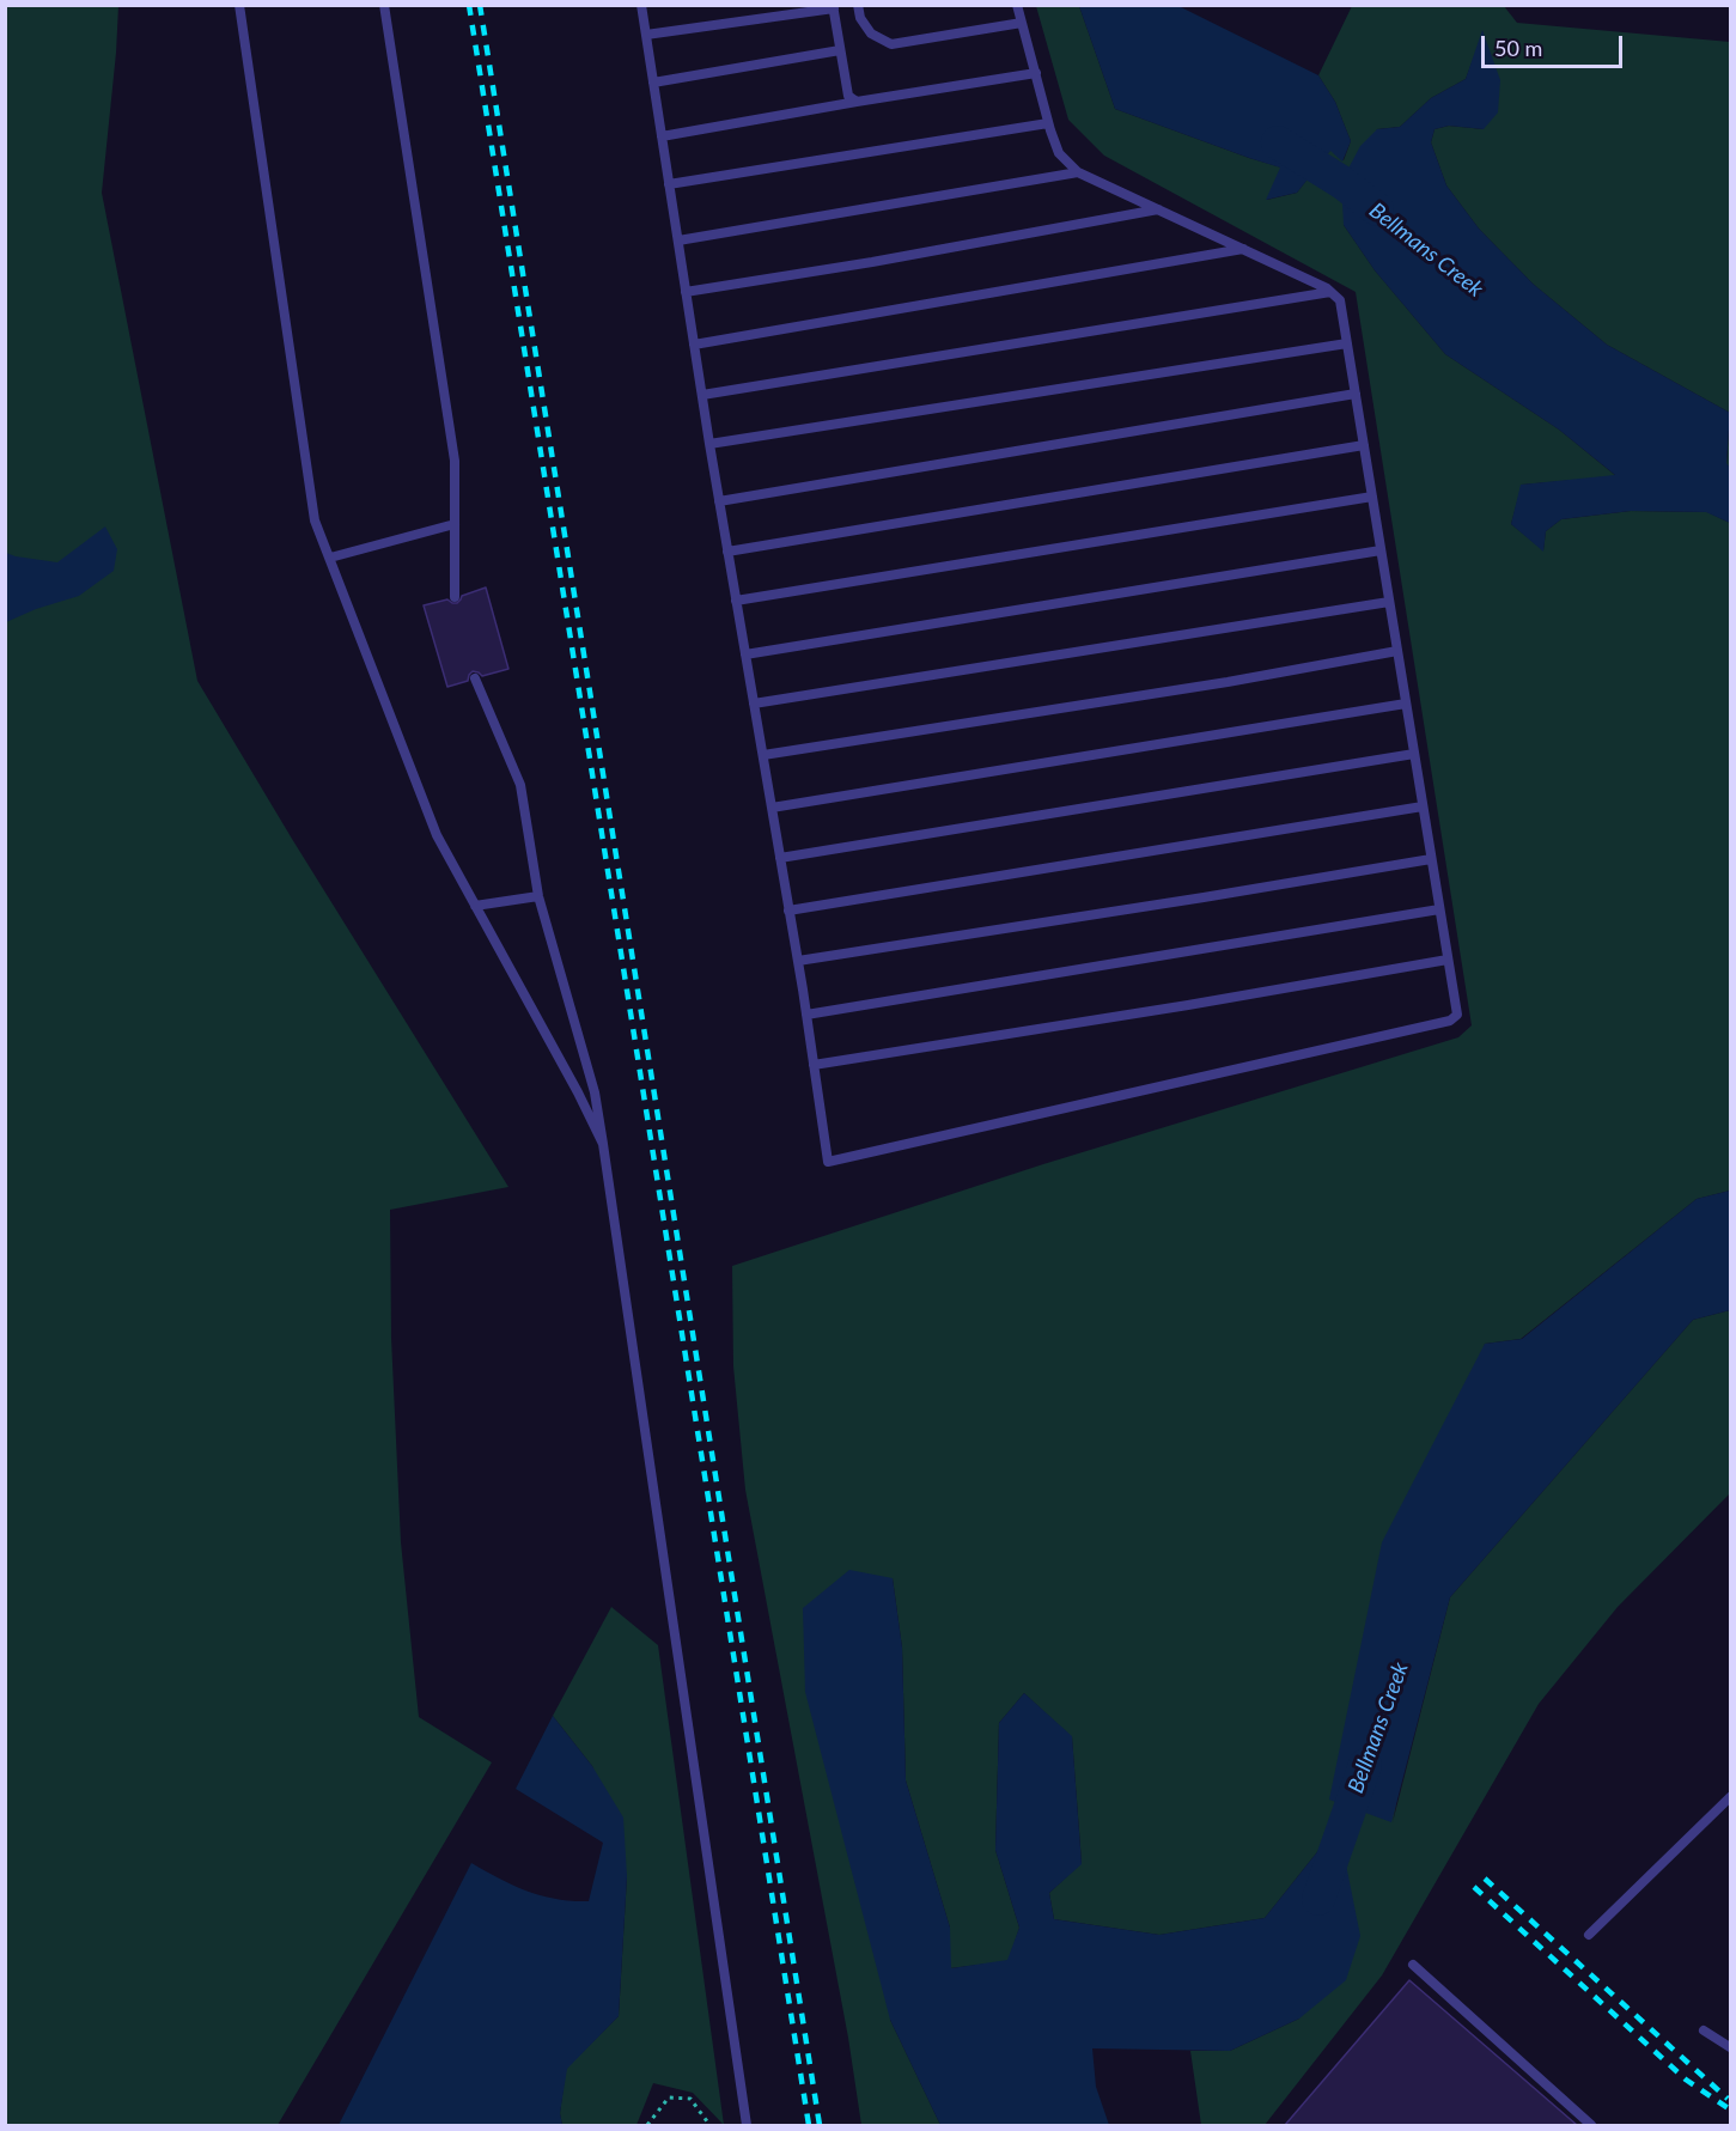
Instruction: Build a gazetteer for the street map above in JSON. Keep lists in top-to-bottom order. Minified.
{"water":["Bellmans Creek"],"scale_bar":"50 m"}
